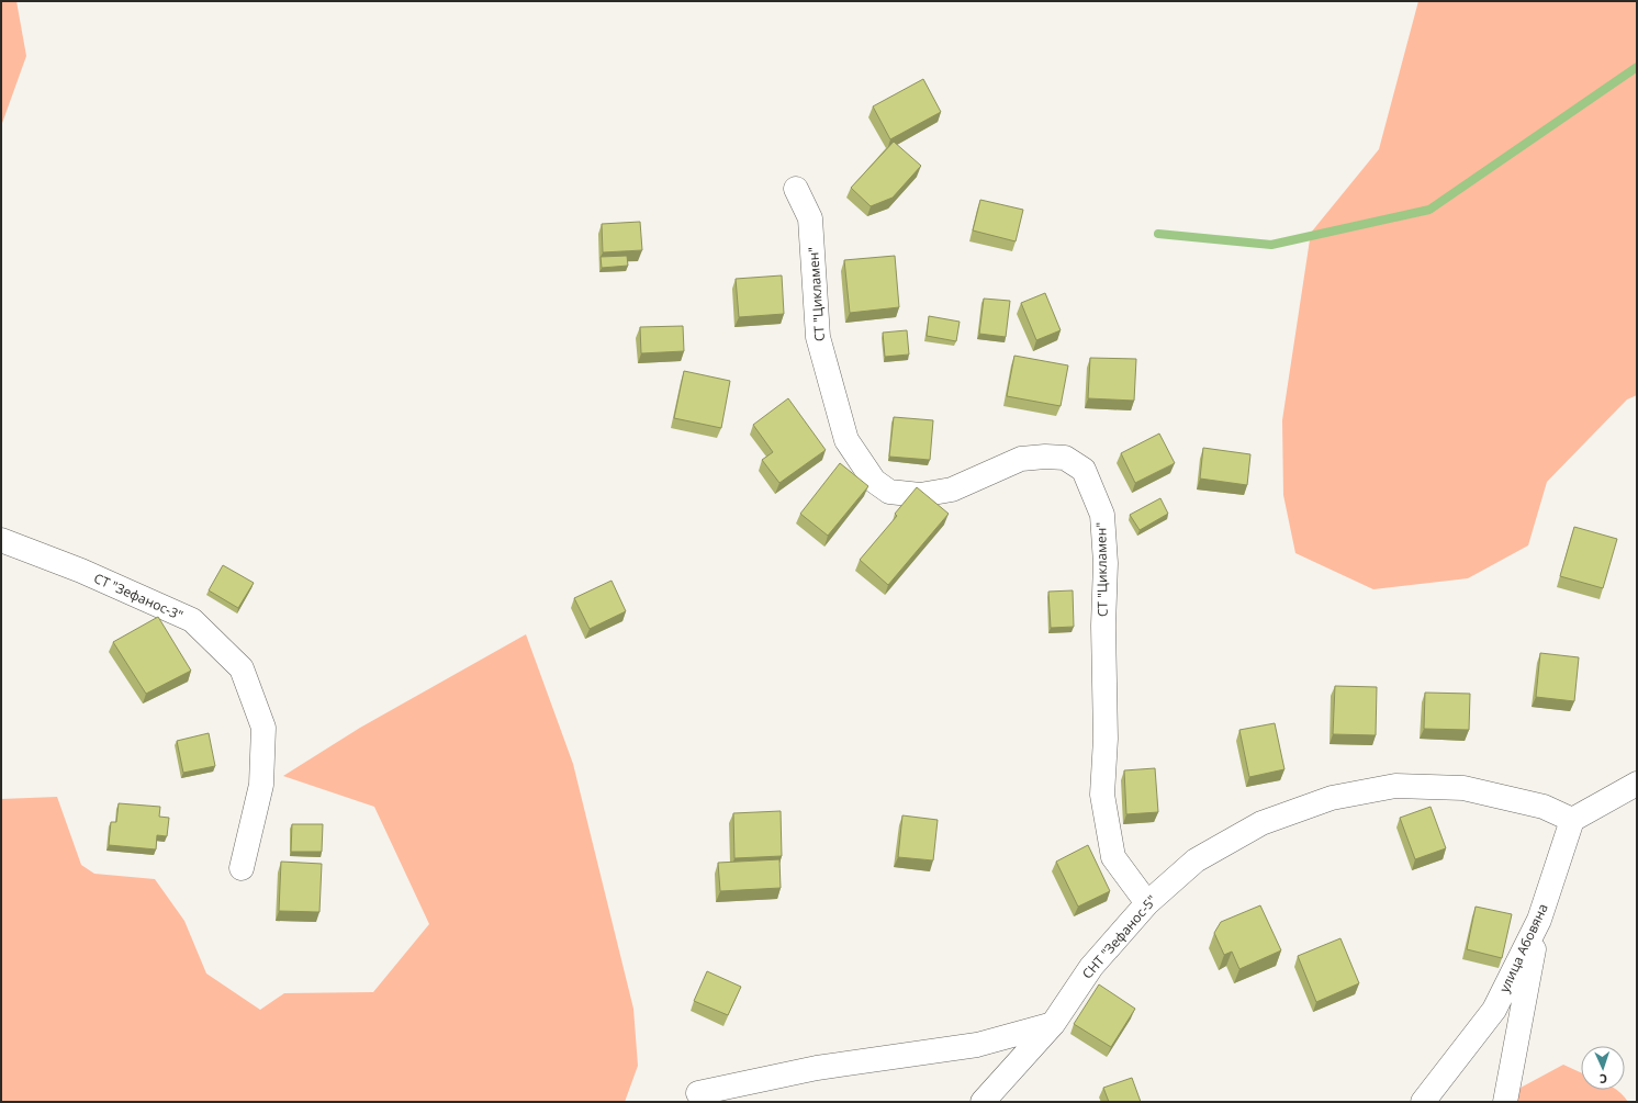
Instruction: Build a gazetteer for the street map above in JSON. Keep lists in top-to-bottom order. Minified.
{"streets":{"street":["СТ \"Цикламен\"","СТ \"Зефанос-3\"","СНТ \"Зефанос-5\"","улица Абовяна"]},"crossings":[["СТ \"Цикламен\"","СНТ \"Зефанос-5\""],["СНТ \"Зефанос-5\"","улица Абовяна"]],"north":"bottom"}
